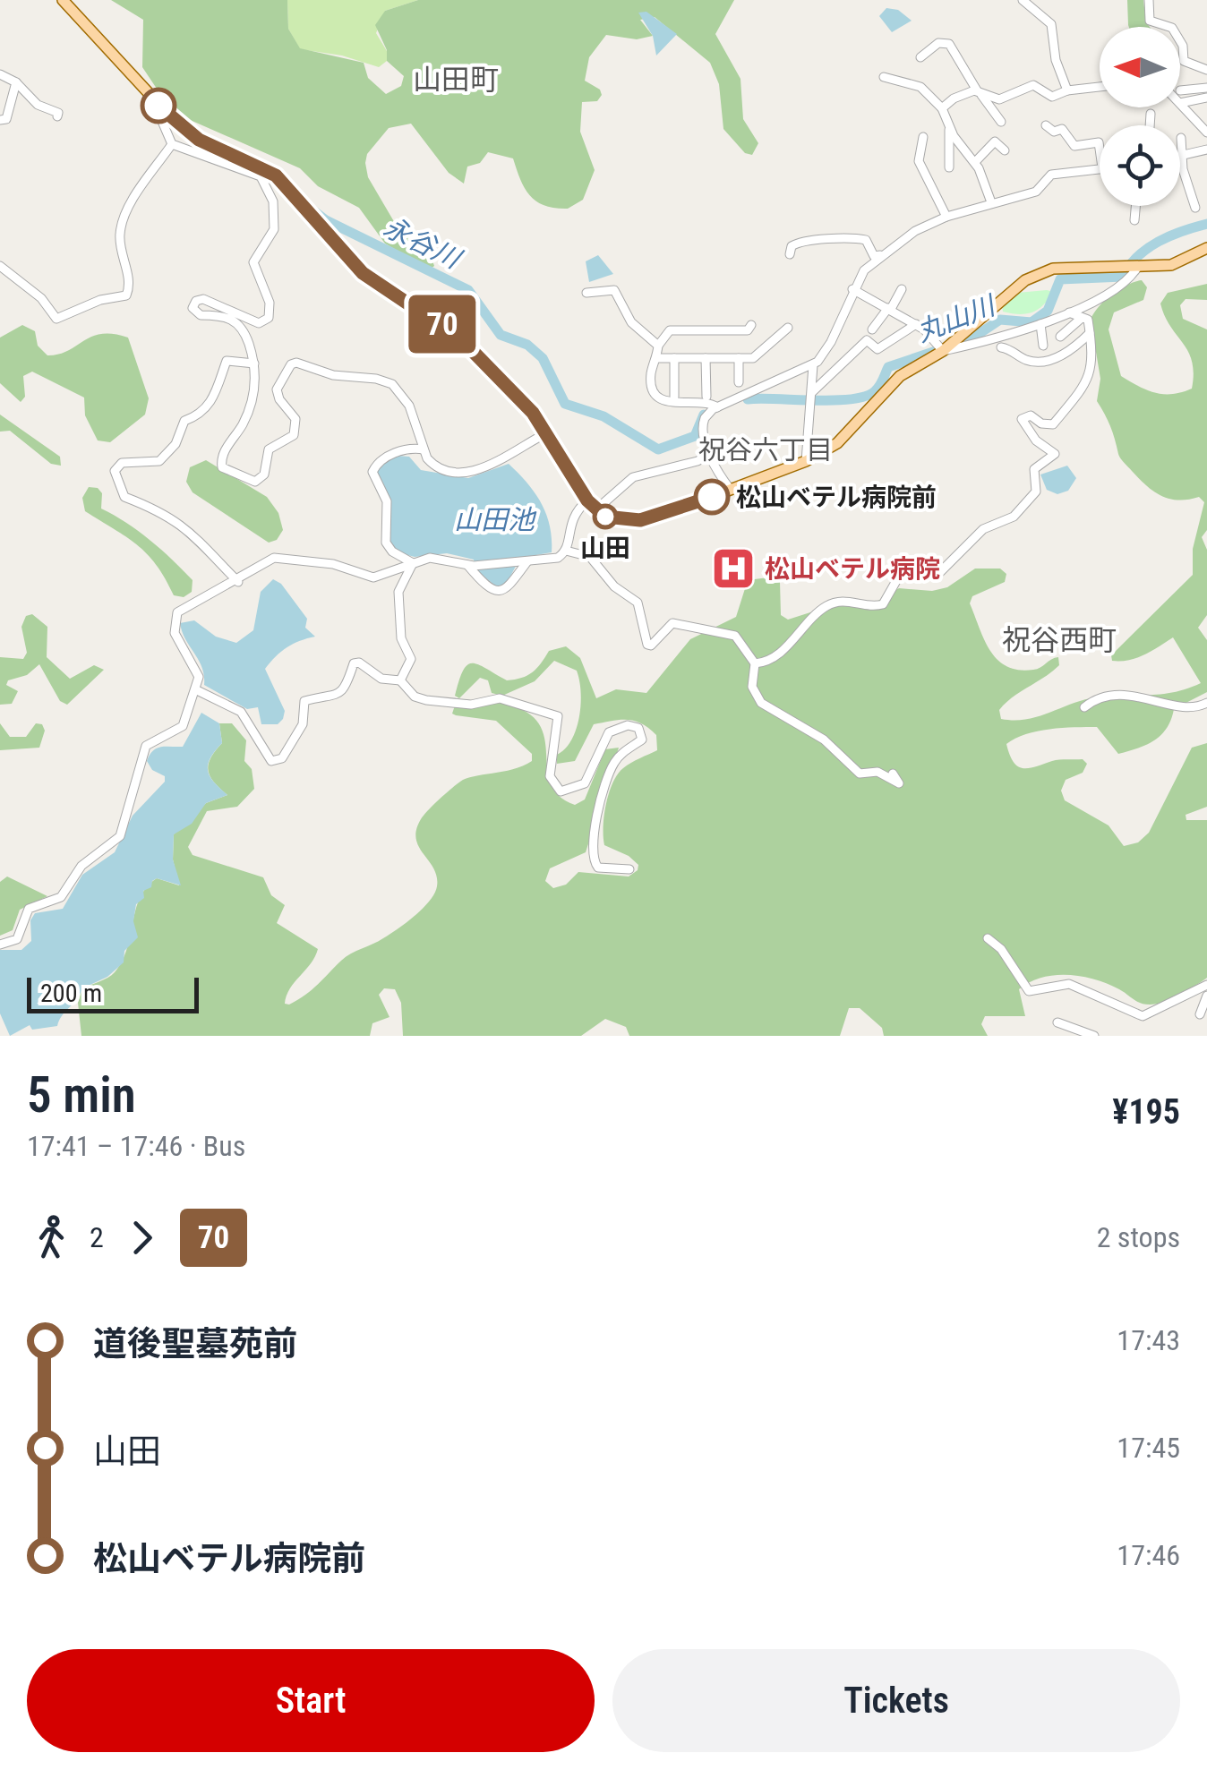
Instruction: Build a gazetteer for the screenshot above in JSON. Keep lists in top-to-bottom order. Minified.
{"districts":["山田町","祝谷六丁目","祝谷西町"],"water":["永谷川","丸山川","山田池"],"places":{"other":["松山ベテル病院前","山田"],"hospital":["松山ベテル病院"]},"lines":["bus line 70"],"scale_bar":"200 m","north":"left","page":{"on_map":"70","scale":"200 m","heading":["5 min","17:41 – 17:46 · Bus","¥195"],"legs":["2","70","2 stops"],"list":[{"name":"道後聖墓苑前","value":"17:43"},{"name":"山田","value":"17:45"},{"name":"松山ベテル病院前","value":"17:46"}],"buttons":["Start","Tickets"]}}
